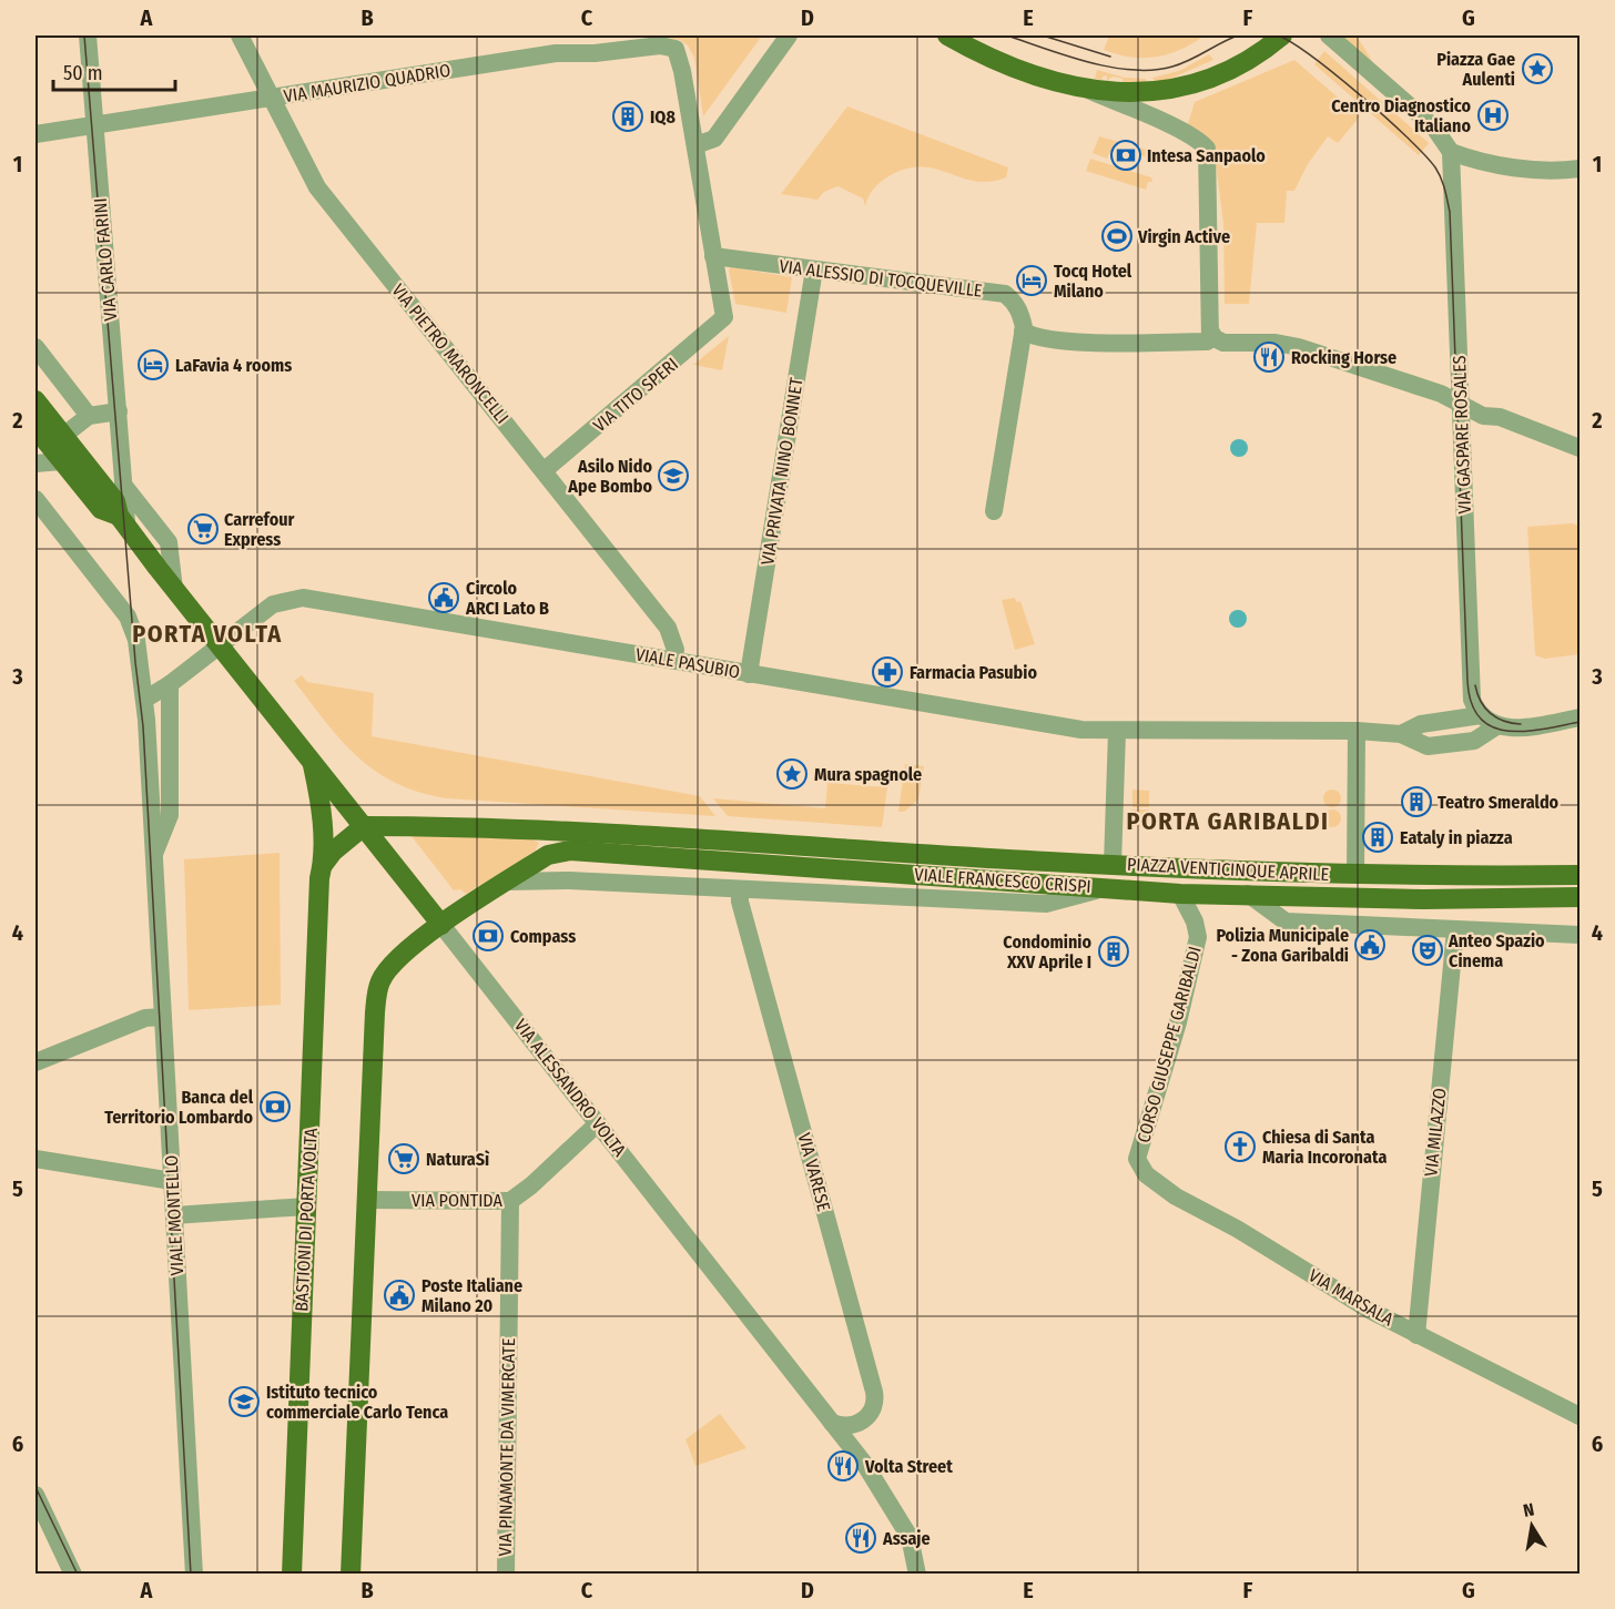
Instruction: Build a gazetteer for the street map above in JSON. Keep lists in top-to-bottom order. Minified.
{"streets":{"main road":["PIAZZA VENTICINQUE APRILE","VIALE FRANCESCO CRISPI","VIA ALESSANDRO VOLTA","BASTIONI DI PORTA VOLTA"],"street":["VIA MAURIZIO QUADRIO","VIA CARLO FARINI","VIA ALESSIO DI TOCQUEVILLE","VIA PIETRO MARONCELLI","VIA TITO SPERI","VIA GASPARE ROSALES","VIA PRIVATA NINO BONNET","VIALE PASUBIO","CORSO GIUSEPPE GARIBALDI","VIA MILAZZO","VIA VARESE","VIA PONTIDA","VIALE MONTELLO","VIA MARSALA","VIA PINAMONTE DA VIMERCATE"]},"crossings":[["VIA MAURIZIO QUADRIO","VIA CARLO FARINI"],["VIA MAURIZIO QUADRIO","VIA PIETRO MARONCELLI"],["VIA CARLO FARINI","VIA ALESSANDRO VOLTA"],["VIA ALESSIO DI TOCQUEVILLE","VIA TITO SPERI"],["VIA ALESSIO DI TOCQUEVILLE","VIA PRIVATA NINO BONNET"],["VIA PIETRO MARONCELLI","VIA TITO SPERI"],["VIA PIETRO MARONCELLI","VIALE PASUBIO"],["VIA PRIVATA NINO BONNET","VIALE PASUBIO"],["VIALE PASUBIO","PIAZZA VENTICINQUE APRILE"],["VIALE PASUBIO","VIA ALESSANDRO VOLTA"],["PIAZZA VENTICINQUE APRILE","VIALE FRANCESCO CRISPI"],["PIAZZA VENTICINQUE APRILE","CORSO GIUSEPPE GARIBALDI"],["PIAZZA VENTICINQUE APRILE","VIA MILAZZO"],["VIALE FRANCESCO CRISPI","VIA ALESSANDRO VOLTA"],["VIALE FRANCESCO CRISPI","VIA VARESE"],["CORSO GIUSEPPE GARIBALDI","VIA MARSALA"],["VIA ALESSANDRO VOLTA","VIA VARESE"],["VIA ALESSANDRO VOLTA","VIA PONTIDA"],["VIA ALESSANDRO VOLTA","BASTIONI DI PORTA VOLTA"],["VIA MILAZZO","VIA MARSALA"],["VIA PONTIDA","VIA PINAMONTE DA VIMERCATE"]],"districts":["PORTA VOLTA","PORTA GARIBALDI"],"places":{"place":["Piazza Gae Aulenti","Mura spagnole"],"hospital":["Centro Diagnostico Italiano"],"building":["IQ8","Teatro Smeraldo","Eataly in piazza","Condominio XXV Aprile I"],"bank":["Intesa Sanpaolo","Compass","Banca del Territorio Lombardo"],"sports":["Virgin Active"],"hotel":["Tocq Hotel Milano","LaFavia 4 rooms"],"restaurant":["Rocking Horse","Volta Street","Assaje"],"school or university":["Asilo Nido Ape Bombo","Istituto tecnico commerciale Carlo Tenca"],"supermarket":["Carrefour Express","NaturaSì"],"public building":["Circolo ARCI Lato B","Polizia Municipale - Zona Garibaldi","Poste Italiane Milano 20"],"pharmacy":["Farmacia Pasubio"],"theatre":["Anteo Spazio Cinema"],"church":["Chiesa di Santa Maria Incoronata"]},"scale_bar":"50 m","north":"top","grid":{"columns":["A","B","C","D","E","F","G"],"rows":["1","2","3","4","5","6"]}}
